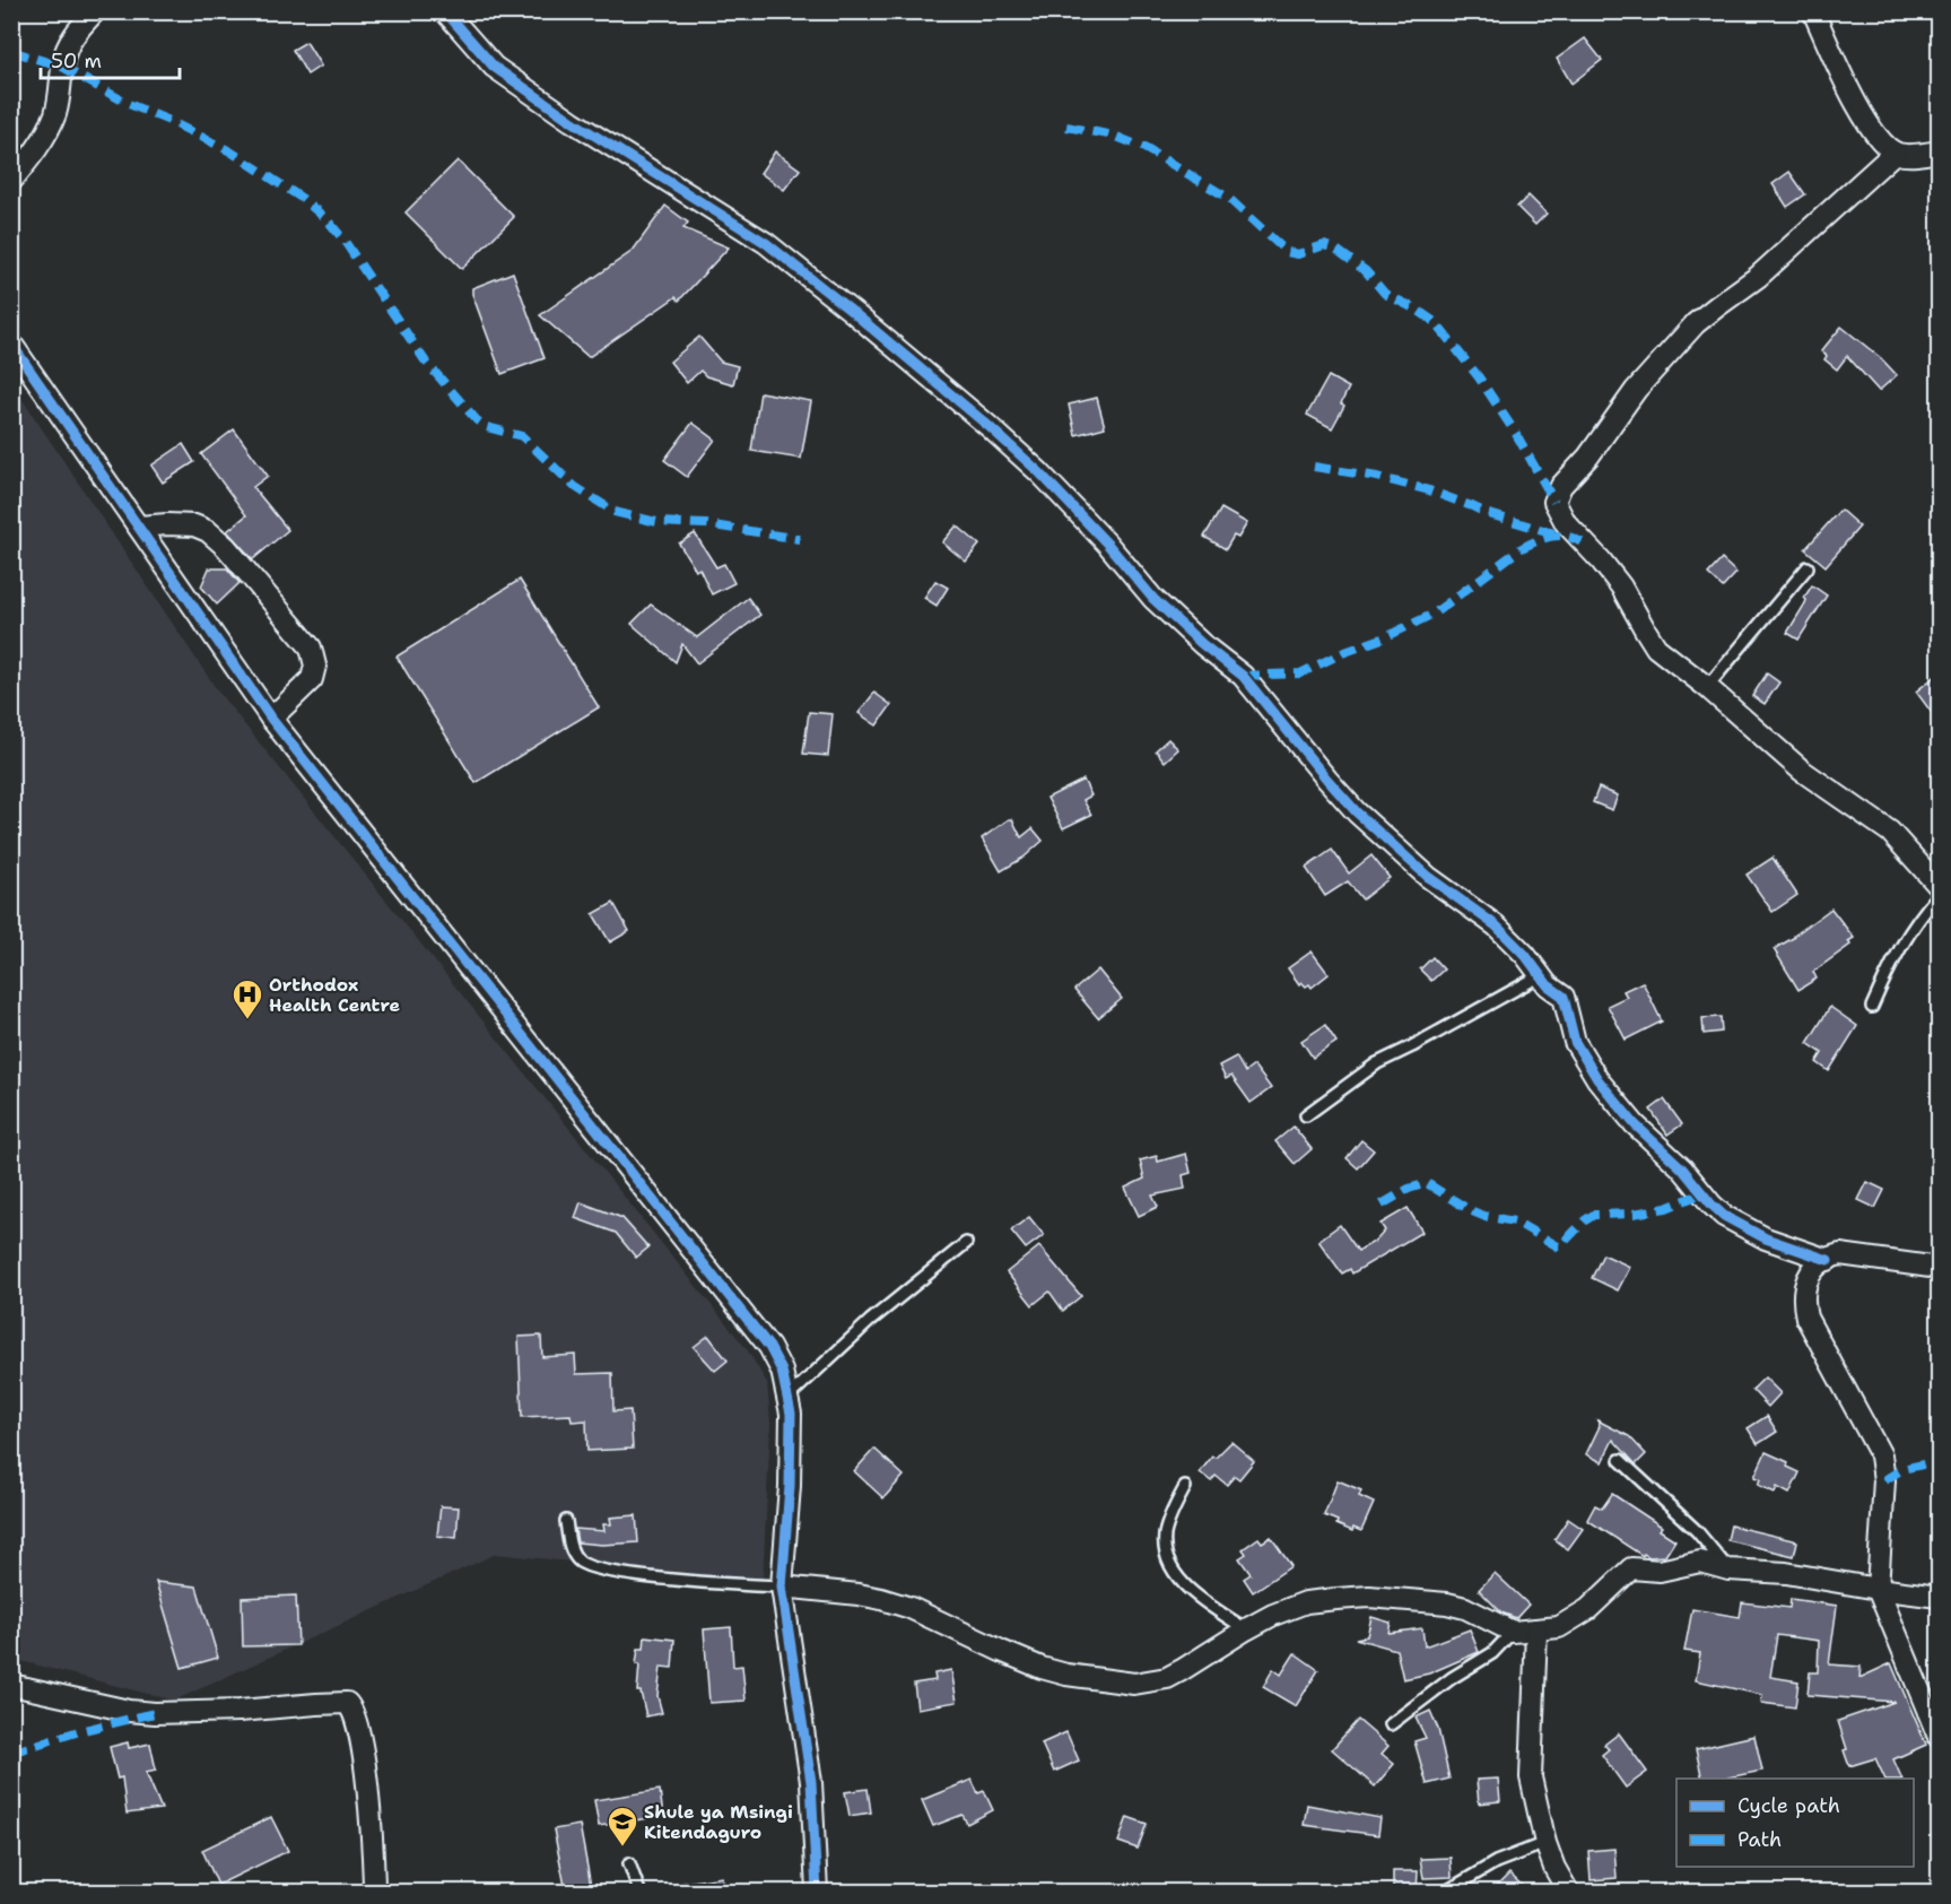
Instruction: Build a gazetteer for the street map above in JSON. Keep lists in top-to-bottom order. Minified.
{"places":{"hospital":["Orthodox Health Centre"],"school or university":["Shule ya Msingi Kitendaguro"]},"legend":["Cycle path","Path"],"scale_bar":"50 m"}
